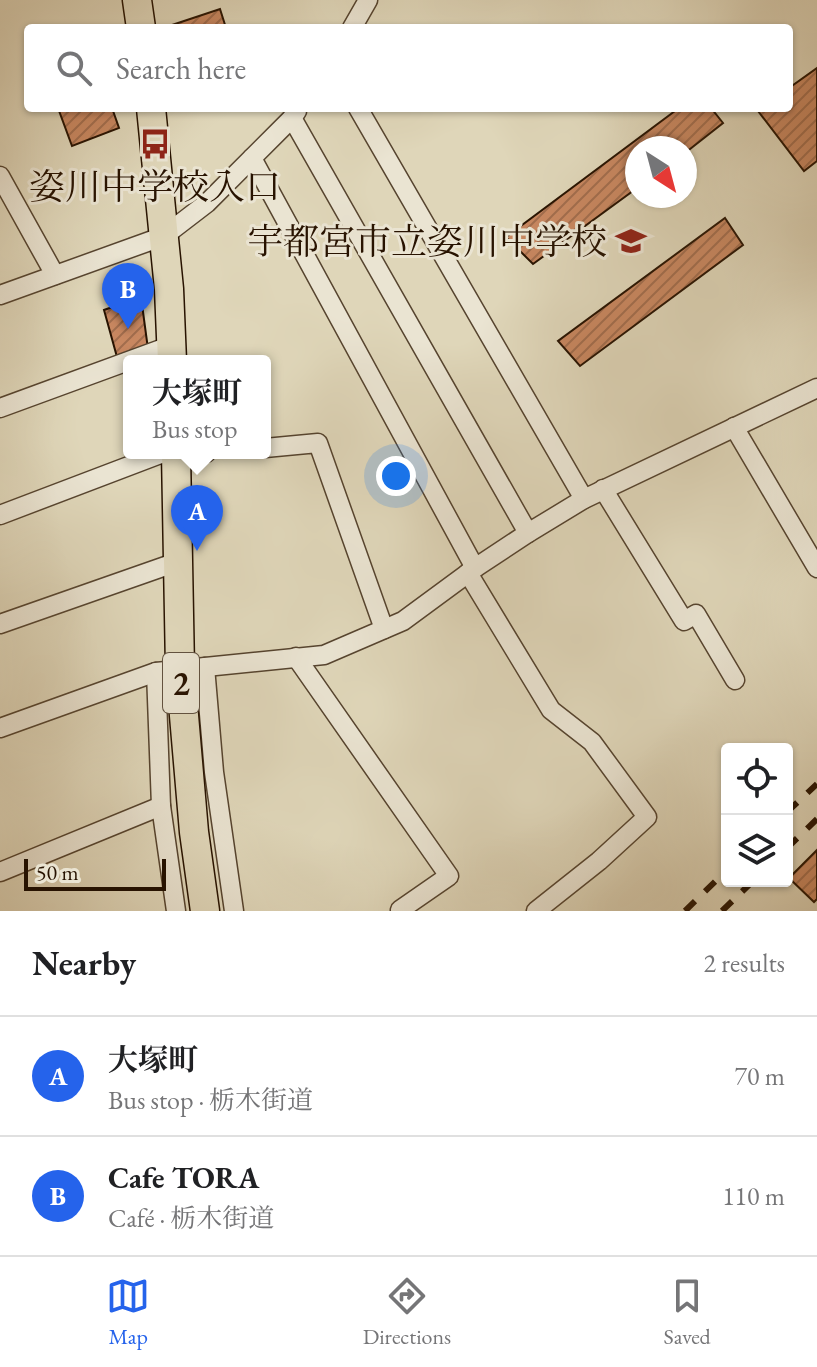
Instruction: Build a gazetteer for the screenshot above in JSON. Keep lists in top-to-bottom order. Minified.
{"streets":{"main road":["2"]},"places":{"bus stop":["姿川中学校入口"],"school or university":["宇都宮市立姿川中学校"]},"scale_bar":"50 m","north":"bottom right","page":{"search":"Search here","pins":["B","A"],"popup":["大塚町","Bus stop"],"scale":"50 m","heading":["Nearby","2 results"],"list":[{"mark":"A","name":"大塚町","note":"Bus stop · 栃木街道","value":"70 m"},{"mark":"B","name":"Cafe TORA","note":"Café · 栃木街道","value":"110 m"}],"nav":["Map","Directions","Saved"]}}
